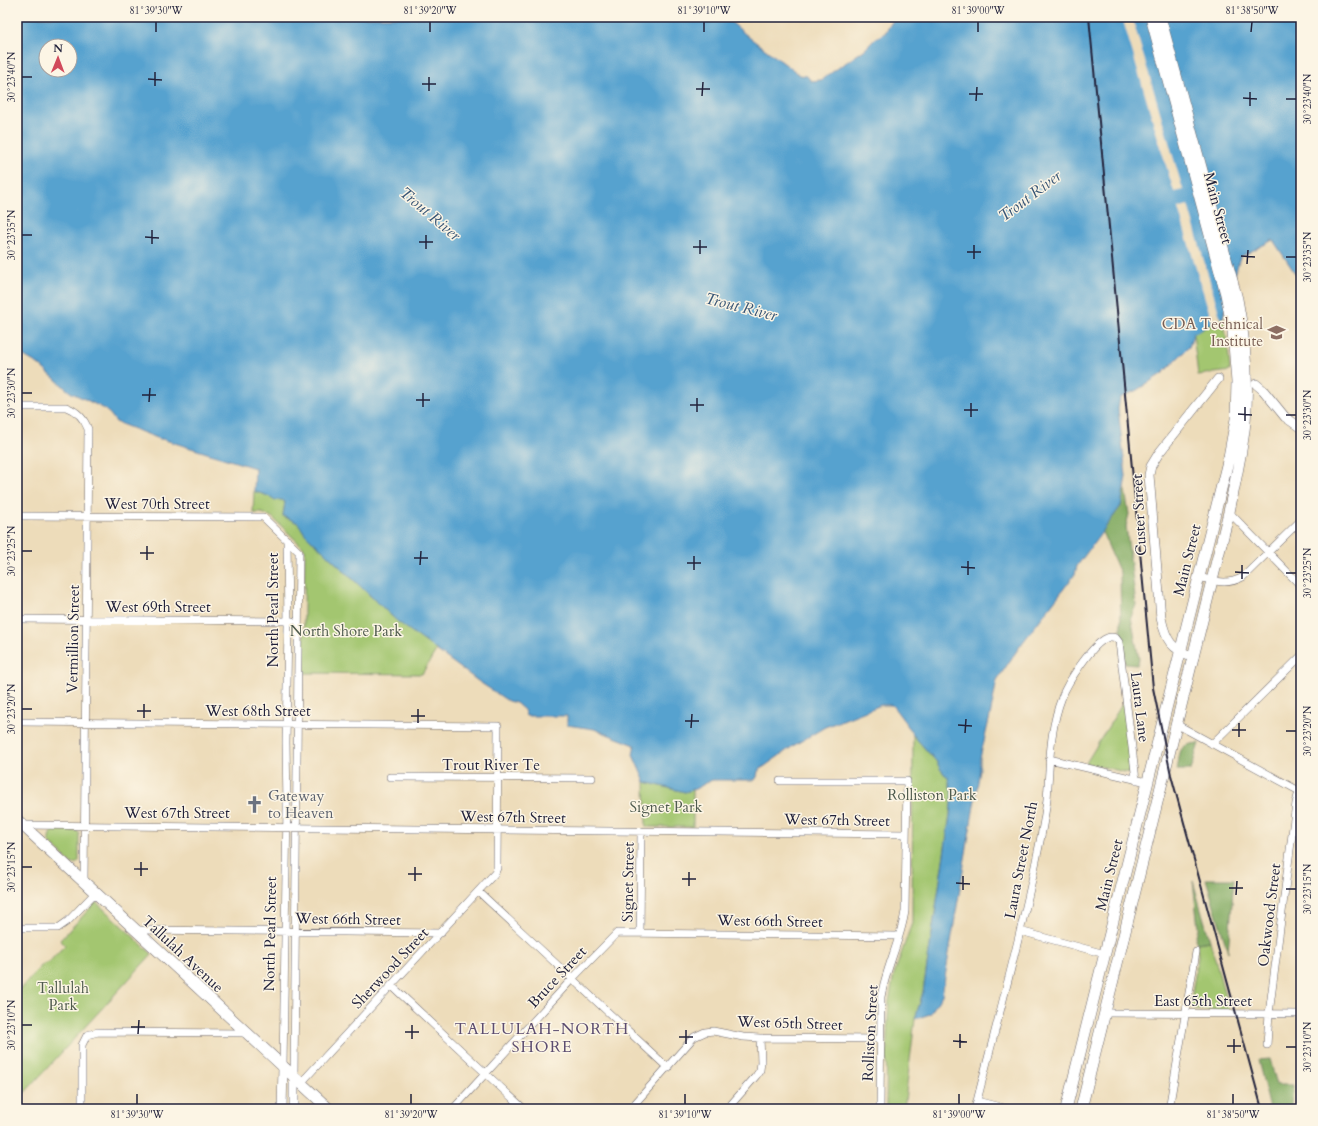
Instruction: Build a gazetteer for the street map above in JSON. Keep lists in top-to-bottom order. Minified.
{"streets":{"main road":["Main Street","Tallulah Avenue"],"street":["West 70th Street","Custer Street","West 69th Street","North Pearl Street","Vermillion Street","Laura Lane","West 68th Street","Trout River Te","West 67th Street","Laura Street North","Signet Street","Oakwood Street","West 66th Street","Sherwood Street","Bruce Street","East 65th Street","West 65th Street","Rolliston Street"]},"crossings":[["Main Street","Custer Street"],["Main Street","Laura Lane"],["Main Street","East 65th Street"],["West 70th Street","North Pearl Street"],["West 70th Street","Vermillion Street"],["West 69th Street","North Pearl Street"],["West 69th Street","Vermillion Street"],["North Pearl Street","West 68th Street"],["North Pearl Street","West 67th Street"],["North Pearl Street","West 66th Street"],["North Pearl Street","Tallulah Avenue"],["North Pearl Street","Sherwood Street"],["Vermillion Street","West 68th Street"],["Vermillion Street","West 67th Street"],["Vermillion Street","Tallulah Avenue"],["Laura Lane","Laura Street North"],["West 68th Street","Trout River Te"],["West 67th Street","Signet Street"],["West 67th Street","West 66th Street"],["West 67th Street","Tallulah Avenue"],["West 67th Street","Sherwood Street"],["West 67th Street","Rolliston Street"],["Signet Street","West 66th Street"],["Signet Street","Bruce Street"],["Oakwood Street","East 65th Street"],["West 66th Street","Tallulah Avenue"],["West 66th Street","Sherwood Street"],["West 66th Street","Bruce Street"],["West 66th Street","Rolliston Street"],["Tallulah Avenue","Sherwood Street"],["West 65th Street","Rolliston Street"]],"districts":["TALLULAH-NORTH SHORE"],"water":["Trout River"],"parks":["North Shore Park","Rolliston Park","Signet Park","Tallulah Park"],"places":{"school or university":["CDA Technical Institute"],"church":["Gateway to Heaven"]},"north":"top","coordinates":["81°39'30\"W","81°39'20\"W","81°39'10\"W","81°39'00\"W","81°38'50\"W","30°23'40\"N","30°23'35\"N","30°23'30\"N","30°23'25\"N","30°23'20\"N","30°23'15\"N","30°23'10\"N"]}
